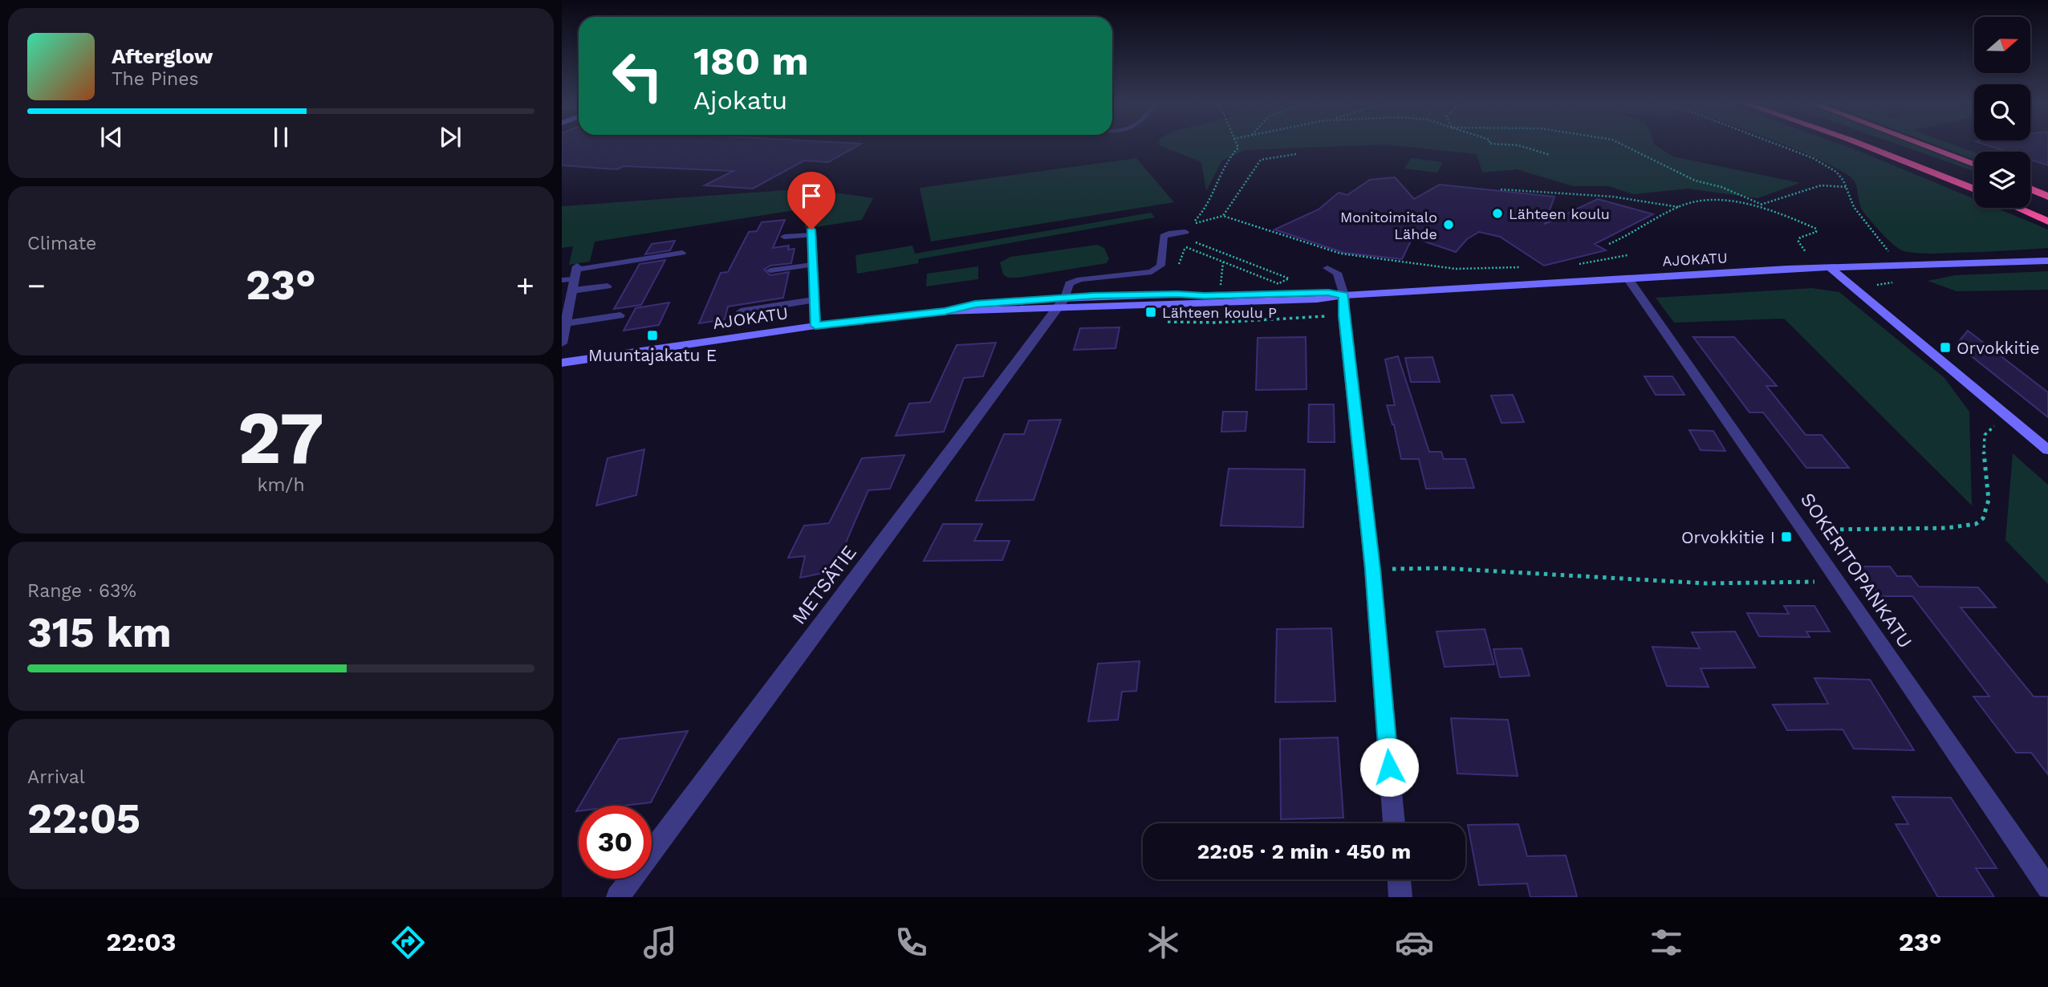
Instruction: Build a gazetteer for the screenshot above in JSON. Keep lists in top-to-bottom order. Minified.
{"streets":{"street":["AJOKATU","SOKERITOPANKATU","METSÄTIE"]},"crossings":[["AJOKATU","SOKERITOPANKATU"],["AJOKATU","METSÄTIE"]],"places":{"other":["Lähteen koulu","Monitoimitalo Lähde"],"transit":["Lähteen koulu P","Muuntajakatu E","Orvokkitie","Orvokkitie I"]},"north":"right","page":{"turn":["180 m","Ajokatu"],"song":["Afterglow","The Pines"],"tile":["Climate",["27","km/h"],["Range · 63%","315 km"],["Arrival","22:05"]],"heat":["−","23°","+"],"limit":"30","trip":"22:05 · 2 min · 450 m","tabs":["22:03","23°"]}}
